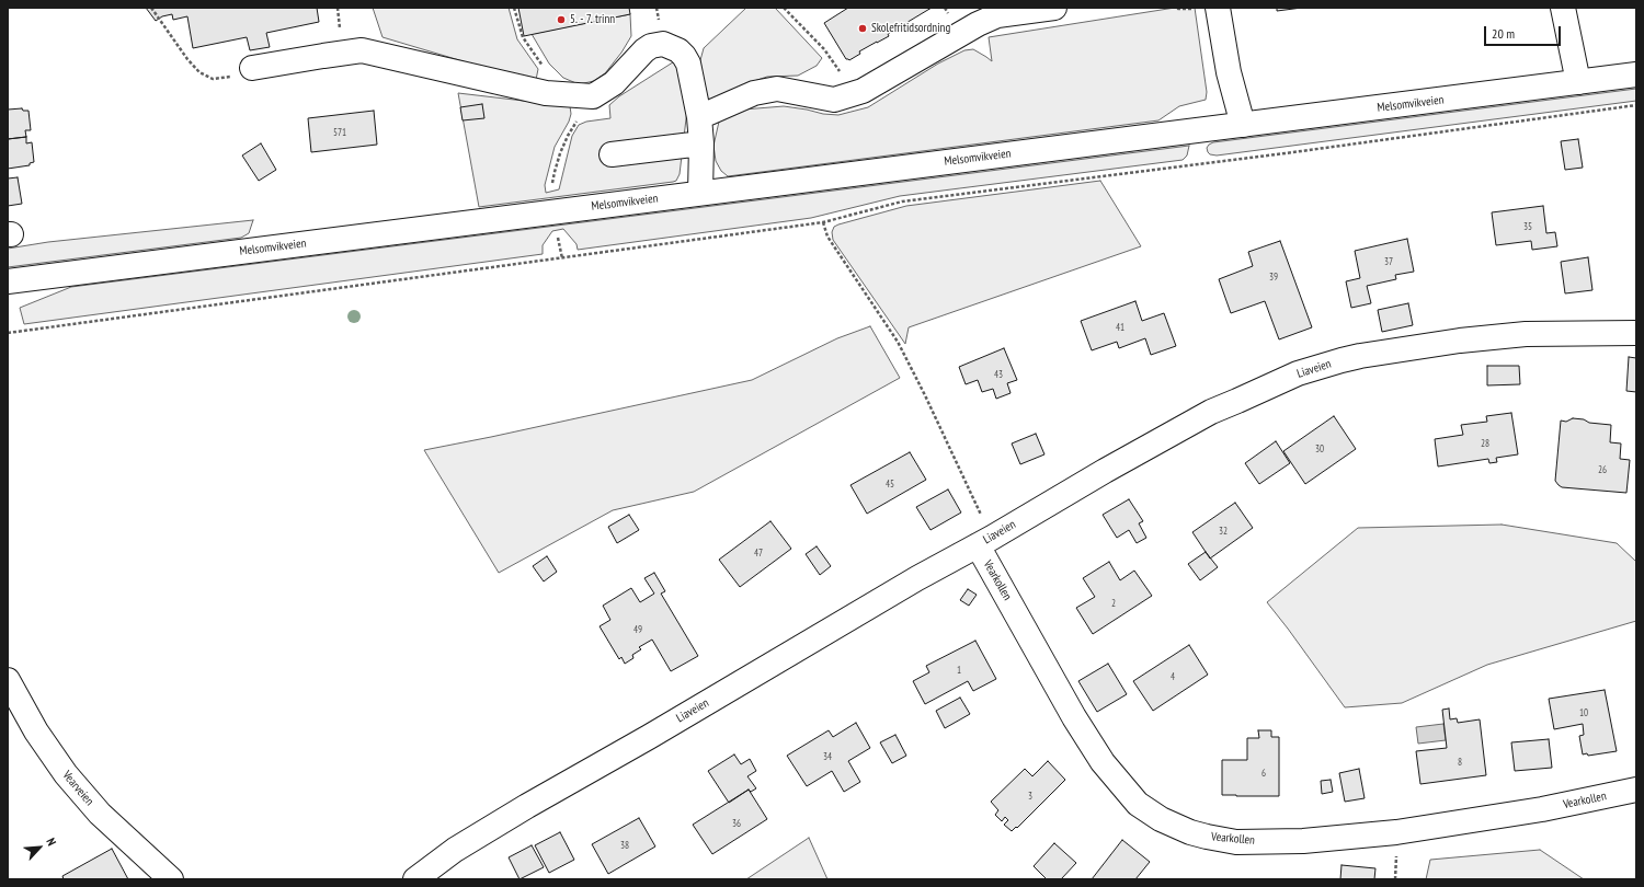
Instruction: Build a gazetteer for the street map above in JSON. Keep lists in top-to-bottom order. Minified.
{"streets":{"street":["Melsomvikveien","Liaveien","Vearkollen","Vearveien"]},"crossings":[["Liaveien","Vearkollen"]],"places":["5. - 7. trinn","Skolefritidsordning"],"house_numbers":["571","35","37","39","41","43","28","30","26","45","32","47","2","49","1","4","10","34","8","6","3","36","38"],"scale_bar":"20 m","north":"top right"}
